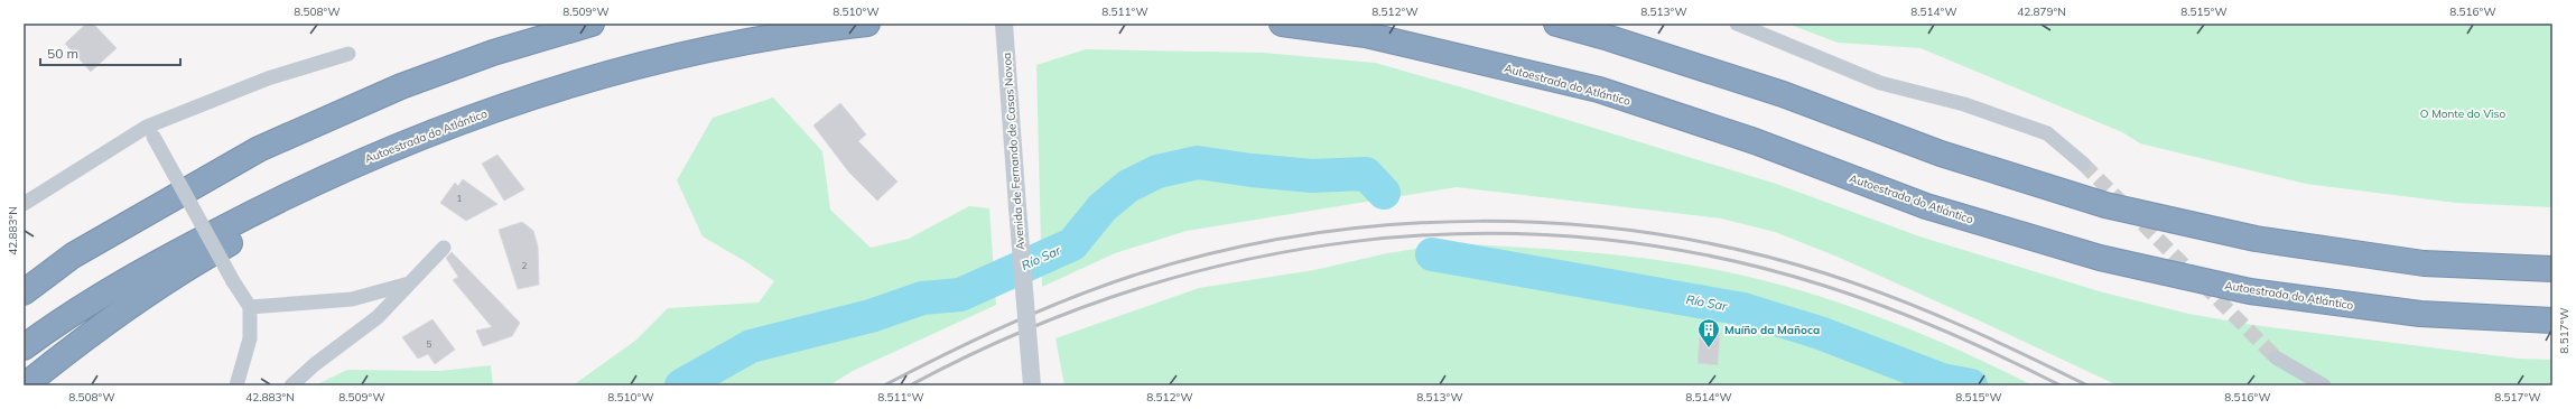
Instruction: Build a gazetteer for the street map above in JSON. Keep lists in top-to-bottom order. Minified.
{"streets":{"highway":["Autoestrada do Atlántico"],"street":["Avenida de Fernando de Casas Novoa"]},"water":["Río Sar"],"parks":["O Monte do Viso"],"places":{"building":["Muíño da Mañoca"]},"house_numbers":["1","2","5"],"scale_bar":"50 m","coordinates":["8.508°W","8.509°W","8.510°W","8.511°W","8.512°W","8.513°W","8.514°W","42.879°N","8.515°W","8.516°W","42.883°N","8.517°W"]}
